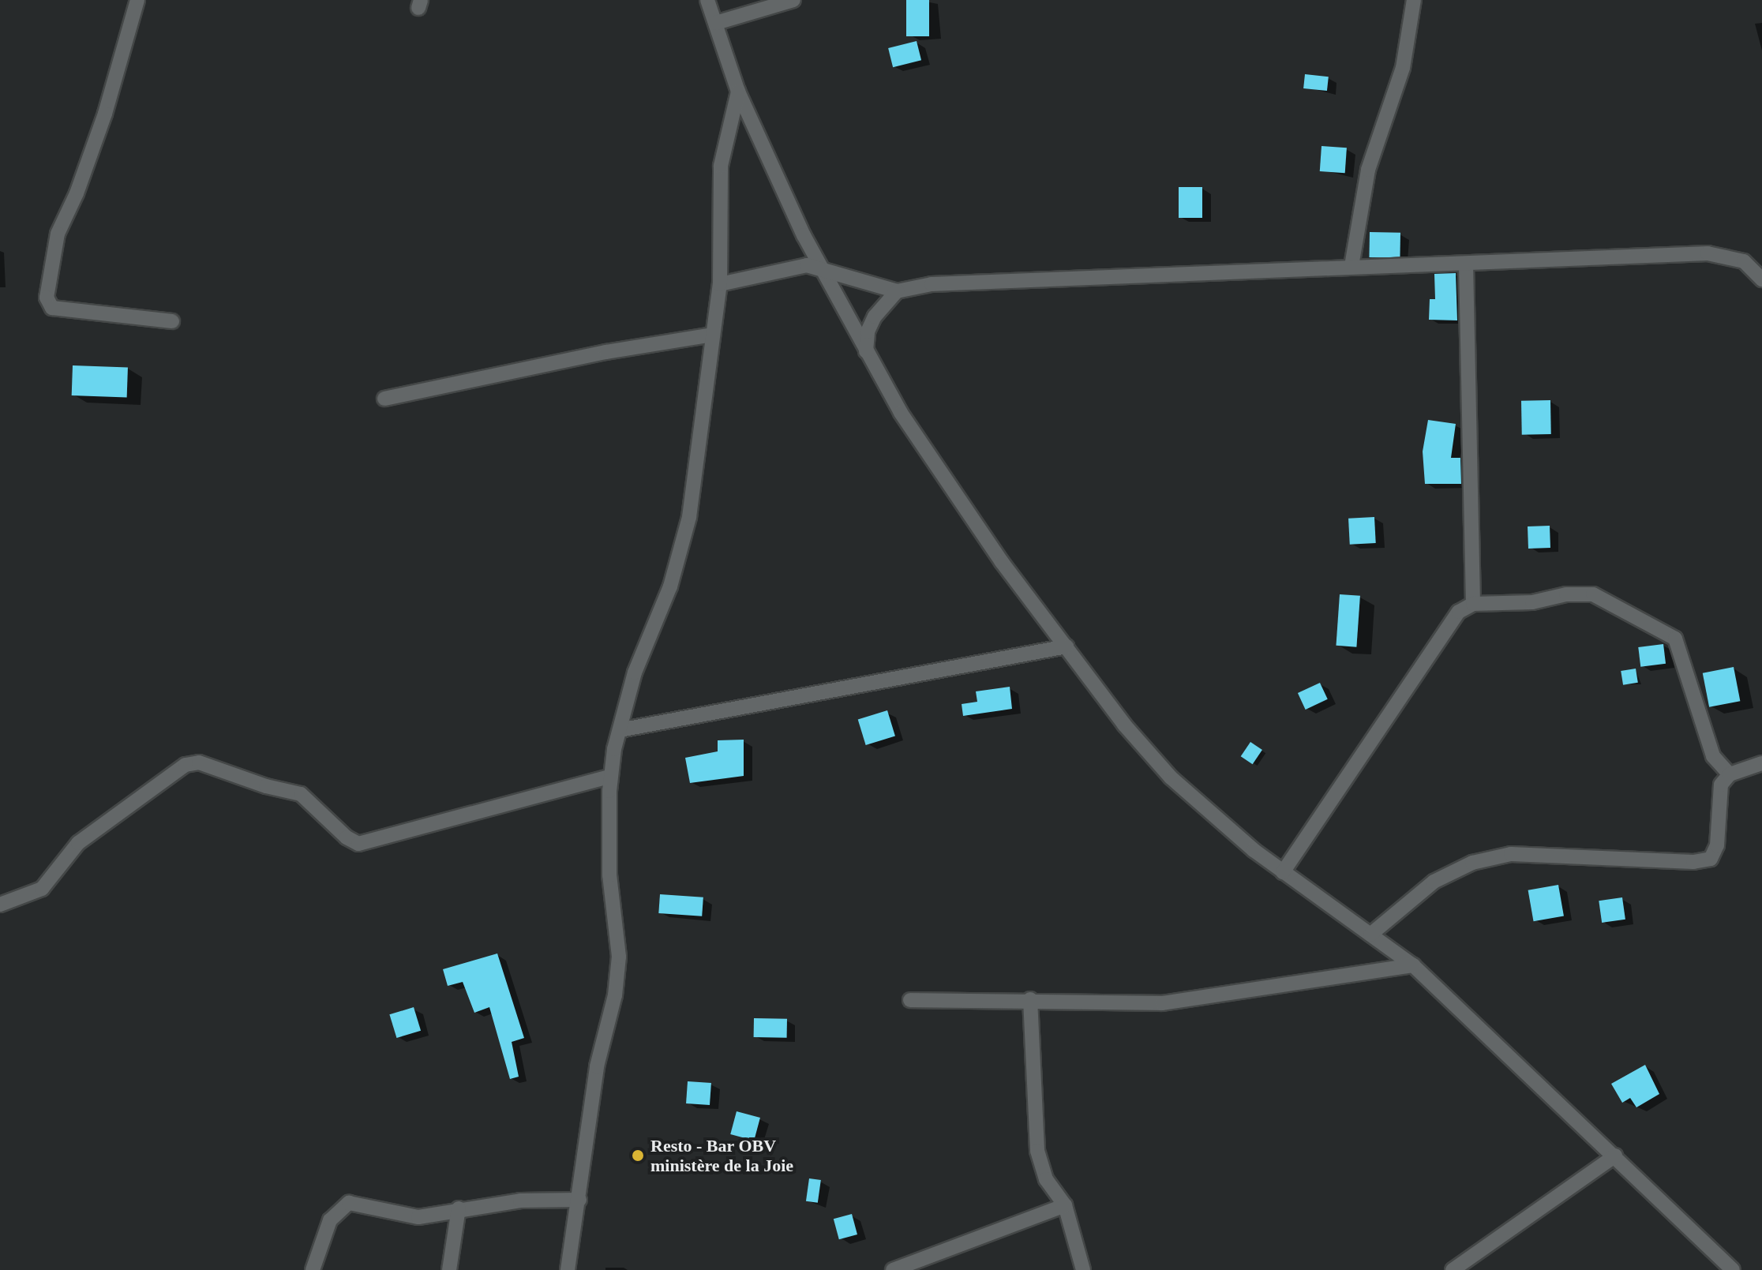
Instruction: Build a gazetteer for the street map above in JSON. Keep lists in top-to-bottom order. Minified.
{"places":["Resto - Bar OBV ministère de la Joie"]}
